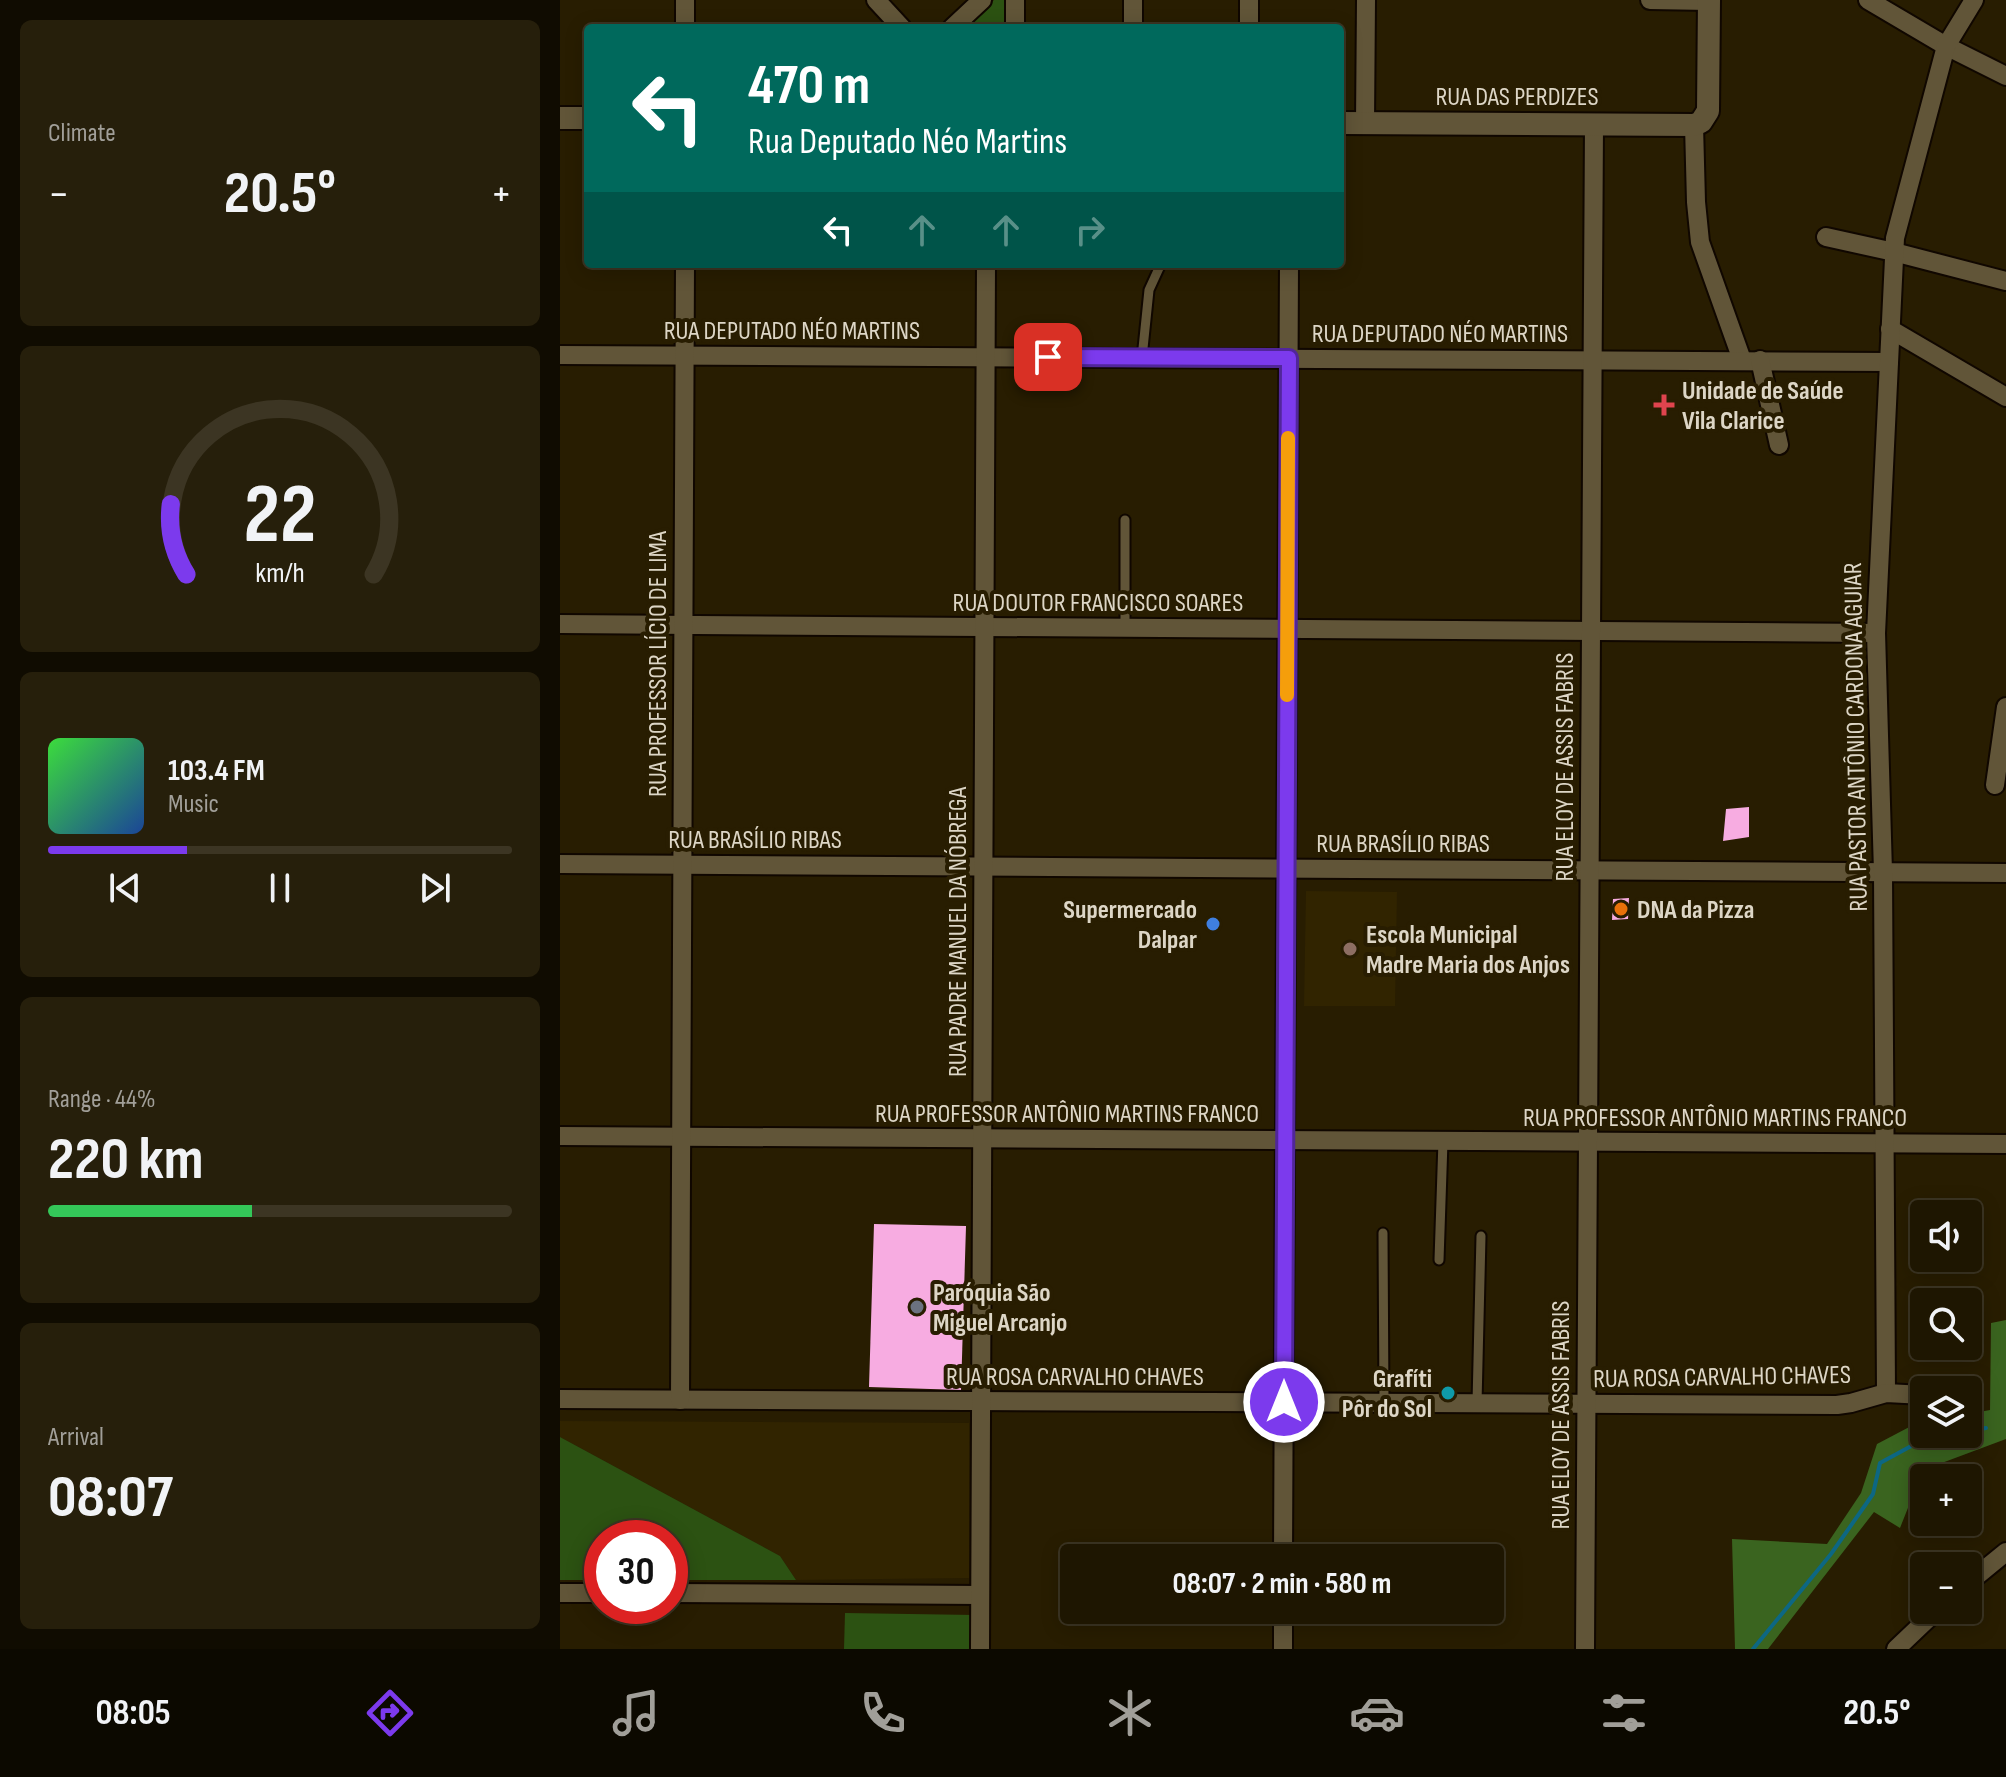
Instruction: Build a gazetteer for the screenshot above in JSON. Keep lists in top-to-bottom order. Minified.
{"streets":{"street":["RUA DAS PERDIZES","RUA DEPUTADO NÉO MARTINS","RUA DOUTOR FRANCISCO SOARES","RUA PROFESSOR LÍCIO DE LIMA","RUA PASTOR ANTÔNIO CARDONA AGUIAR","RUA ELOY DE ASSIS FABRIS","RUA BRASÍLIO RIBAS","RUA PADRE MANUEL DA NÓBREGA","RUA PROFESSOR ANTÔNIO MARTINS FRANCO","RUA ROSA CARVALHO CHAVES"]},"crossings":[["RUA DAS PERDIZES","RUA ELOY DE ASSIS FABRIS"],["RUA DEPUTADO NÉO MARTINS","RUA PROFESSOR LÍCIO DE LIMA"],["RUA DEPUTADO NÉO MARTINS","RUA PASTOR ANTÔNIO CARDONA AGUIAR"],["RUA DEPUTADO NÉO MARTINS","RUA ELOY DE ASSIS FABRIS"],["RUA DEPUTADO NÉO MARTINS","RUA PADRE MANUEL DA NÓBREGA"],["RUA DOUTOR FRANCISCO SOARES","RUA PROFESSOR LÍCIO DE LIMA"],["RUA DOUTOR FRANCISCO SOARES","RUA PASTOR ANTÔNIO CARDONA AGUIAR"],["RUA DOUTOR FRANCISCO SOARES","RUA ELOY DE ASSIS FABRIS"],["RUA DOUTOR FRANCISCO SOARES","RUA PADRE MANUEL DA NÓBREGA"],["RUA PROFESSOR LÍCIO DE LIMA","RUA BRASÍLIO RIBAS"],["RUA PROFESSOR LÍCIO DE LIMA","RUA PROFESSOR ANTÔNIO MARTINS FRANCO"],["RUA PROFESSOR LÍCIO DE LIMA","RUA ROSA CARVALHO CHAVES"],["RUA PASTOR ANTÔNIO CARDONA AGUIAR","RUA BRASÍLIO RIBAS"],["RUA PASTOR ANTÔNIO CARDONA AGUIAR","RUA PROFESSOR ANTÔNIO MARTINS FRANCO"],["RUA PASTOR ANTÔNIO CARDONA AGUIAR","RUA ROSA CARVALHO CHAVES"],["RUA ELOY DE ASSIS FABRIS","RUA BRASÍLIO RIBAS"],["RUA ELOY DE ASSIS FABRIS","RUA PROFESSOR ANTÔNIO MARTINS FRANCO"],["RUA ELOY DE ASSIS FABRIS","RUA ROSA CARVALHO CHAVES"],["RUA BRASÍLIO RIBAS","RUA PADRE MANUEL DA NÓBREGA"],["RUA PADRE MANUEL DA NÓBREGA","RUA PROFESSOR ANTÔNIO MARTINS FRANCO"],["RUA PADRE MANUEL DA NÓBREGA","RUA ROSA CARVALHO CHAVES"]],"places":{"health":["Unidade de Saúde Vila Clarice"],"other":["DNA da Pizza","Supermercado Dalpar","Escola Municipal Madre Maria dos Anjos","Paróquia São Miguel Arcanjo","Grafíti Pôr do Sol"]},"page":{"tile":["Climate",["Range · 44%","220 km"],["Arrival","08:07"]],"turn":["470 m","Rua Deputado Néo Martins"],"heat":["−","20.5°","+"],"song":["103.4 FM","Music"],"map_buttons":["+","−"],"limit":"30","trip":"08:07 · 2 min · 580 m","tabs":["08:05","20.5°"],"gauge":["22","km/h"]}}
